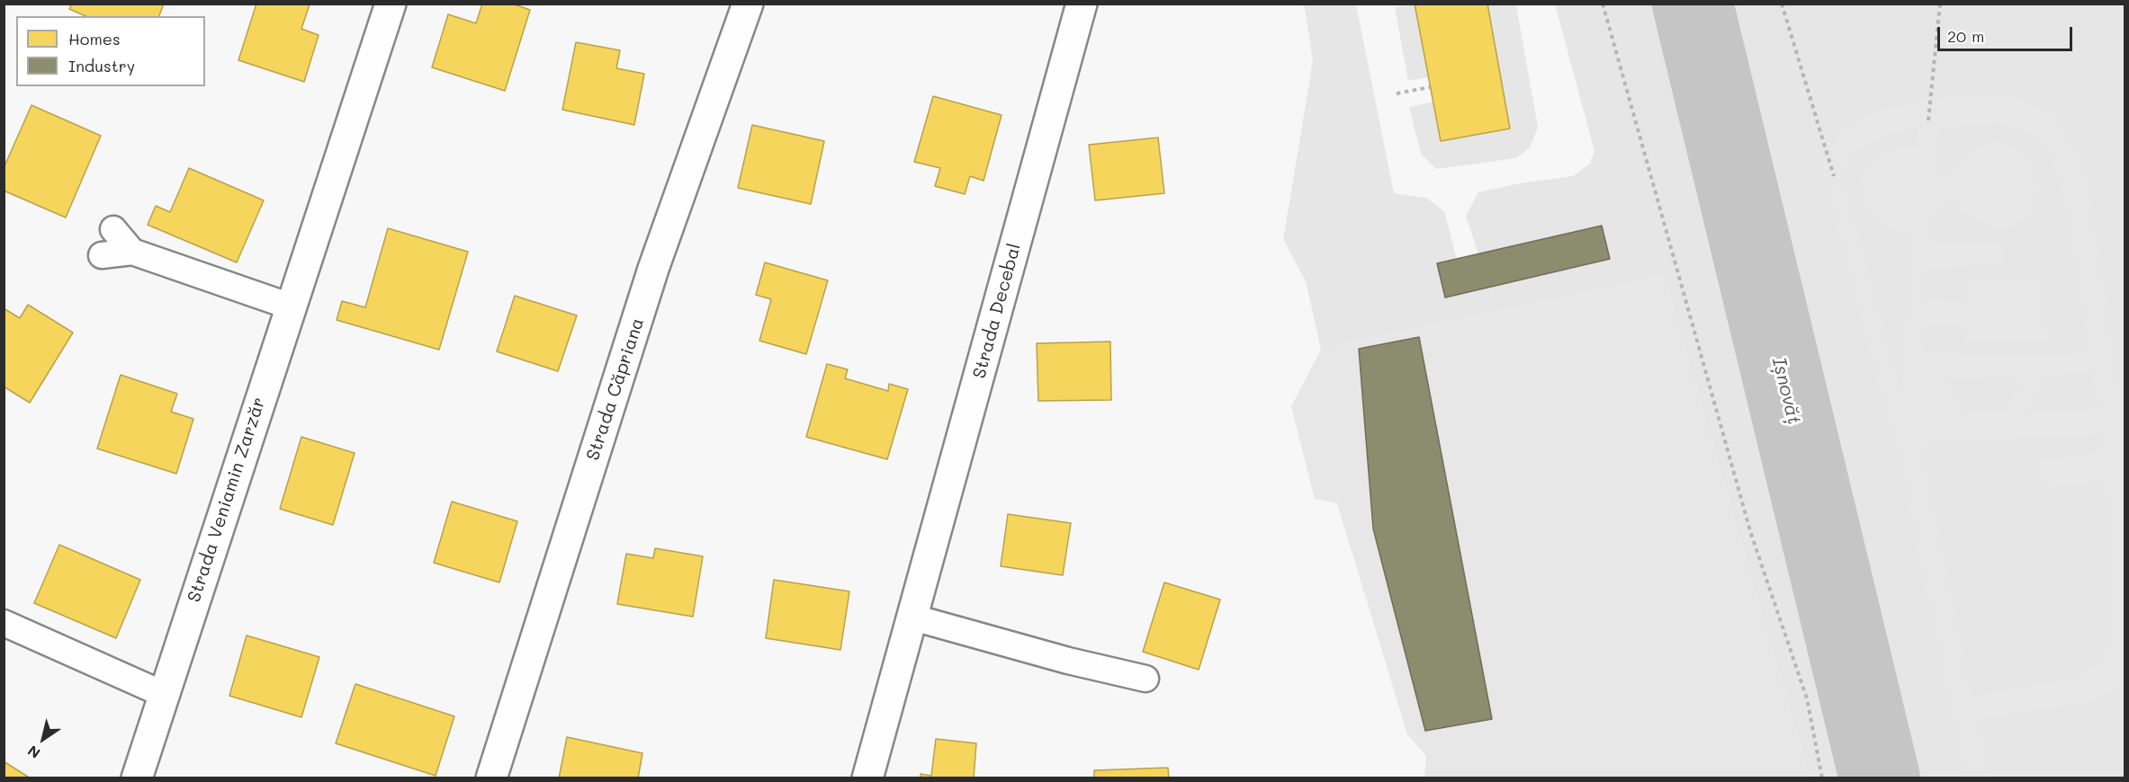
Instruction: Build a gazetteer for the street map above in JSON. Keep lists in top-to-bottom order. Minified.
{"streets":{"street":["Strada Decebal","Strada Căpriana","Strada Veniamin Zarzăr"]},"water":["Ișnovăț"],"legend":["Homes","Industry"],"scale_bar":"20 m","north":"bottom left"}
